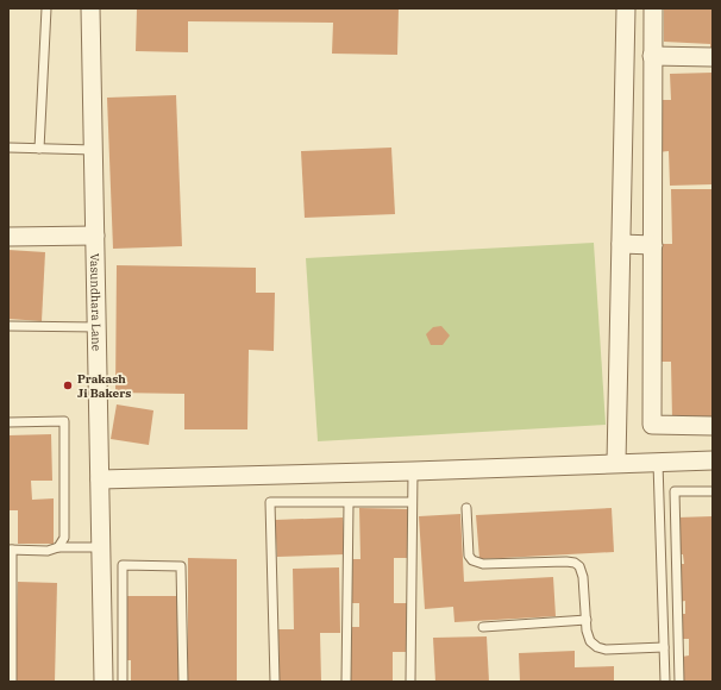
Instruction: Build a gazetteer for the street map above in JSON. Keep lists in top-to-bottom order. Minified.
{"streets":{"street":["Vasundhara Lane"]},"places":["Prakash Ji Bakers"]}
